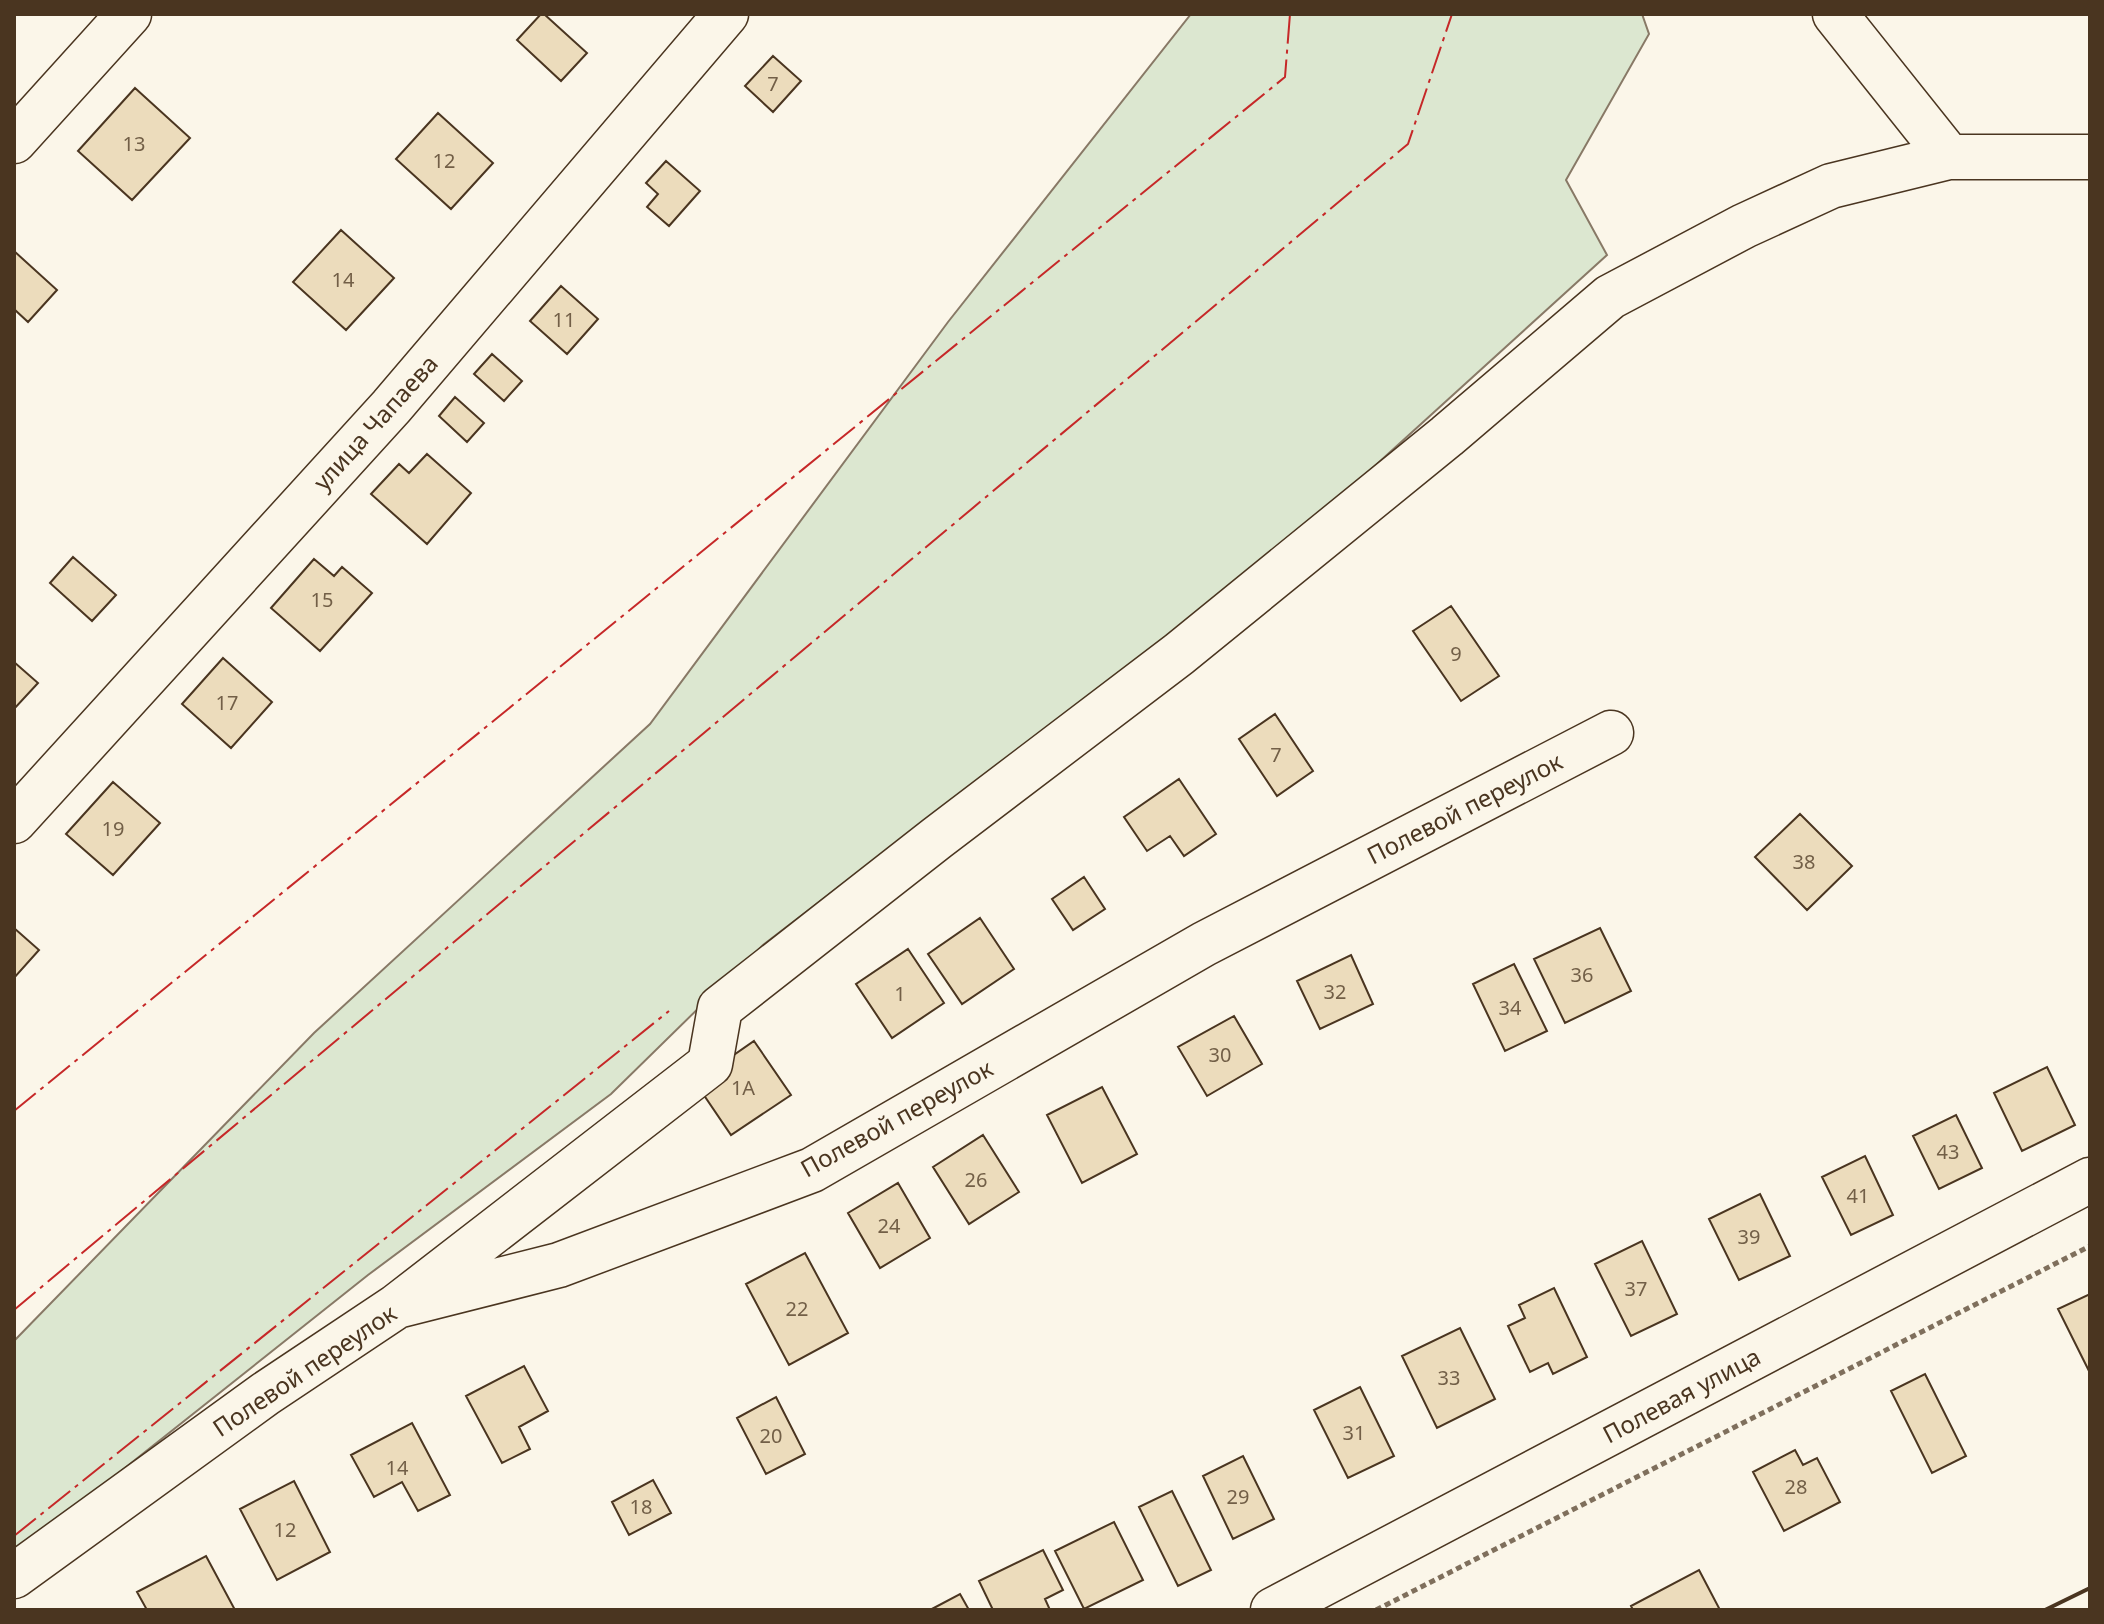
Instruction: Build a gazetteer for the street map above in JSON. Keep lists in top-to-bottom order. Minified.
{"streets":{"street":["улица Чапаева","Полевой переулок","Полевая улица"]},"house_numbers":["7","13","12","14","11","15","9","17","7","19","38","36","32","1","34","30","1А","43","26","41","24","39","37","22","33","31","20","14","28","29","18","12"]}
